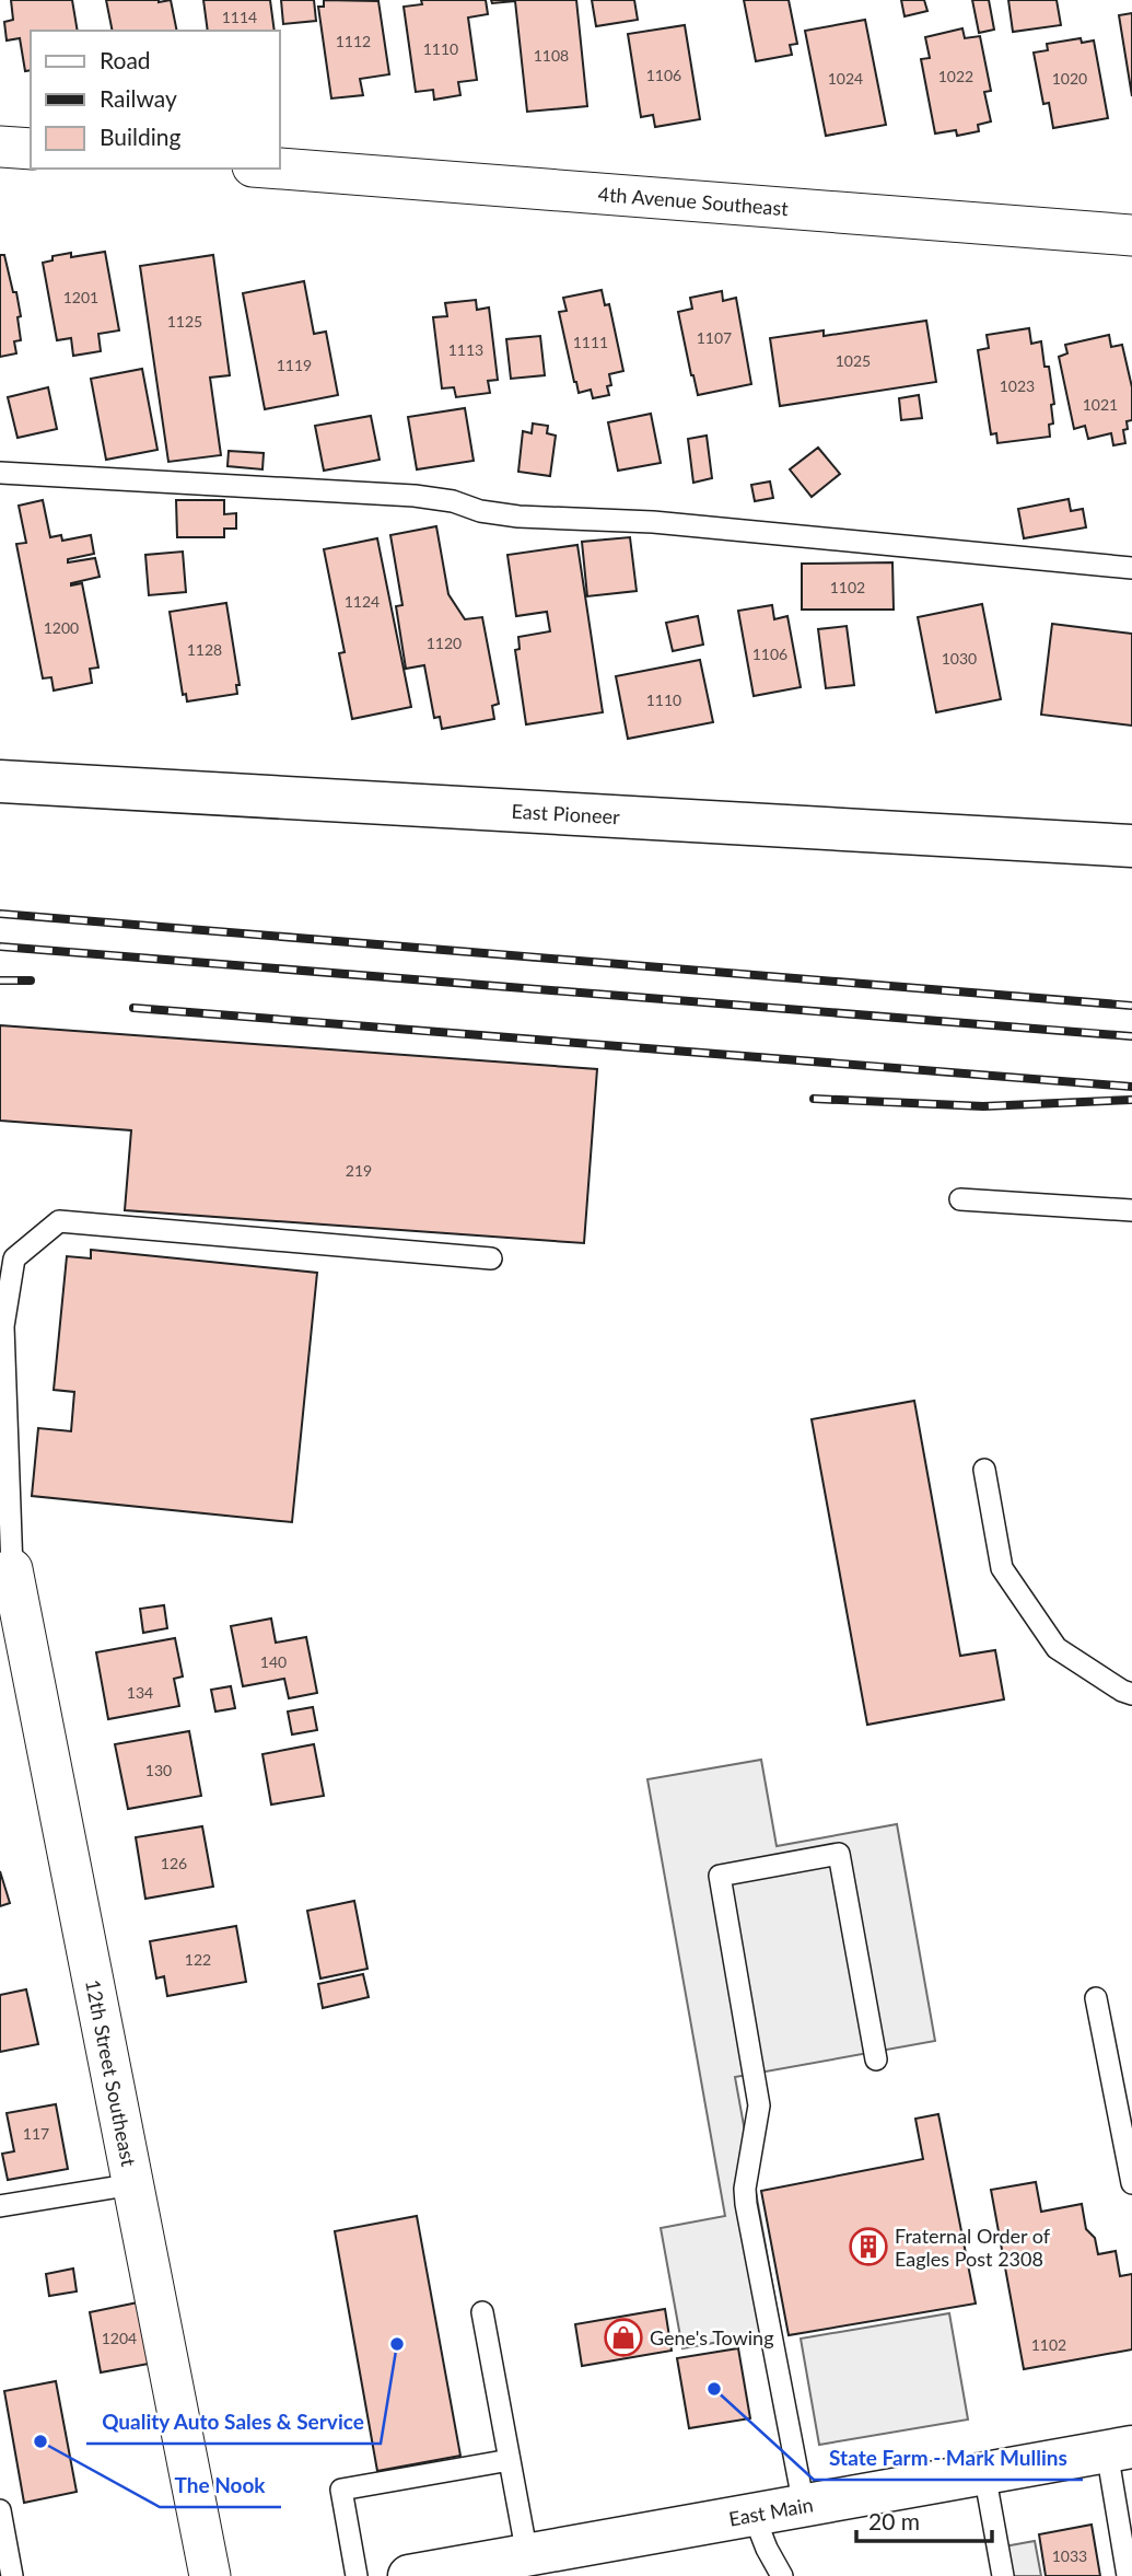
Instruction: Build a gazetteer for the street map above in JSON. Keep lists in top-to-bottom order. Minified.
{"streets":{"street":["4th Avenue Southeast","East Pioneer","12th Street Southeast","East Main"]},"places":{"building":["Fraternal Order of Eagles Post 2308"],"shop":["Gene's Towing"],"other":["Quality Auto Sales & Service","State Farm - Mark Mullins","The Nook"]},"house_numbers":["1114","1112","1110","1108","1106","1022","1024","1020","1201","1125","1107","1111","1113","1025","1119","1023","1021","1102","1124","1200","1120","1128","1106","1030","1110","219","140","134","130","126","122","117","1204","1102","1033"],"legend":["Road","Railway","Building"],"scale_bar":"20 m"}
